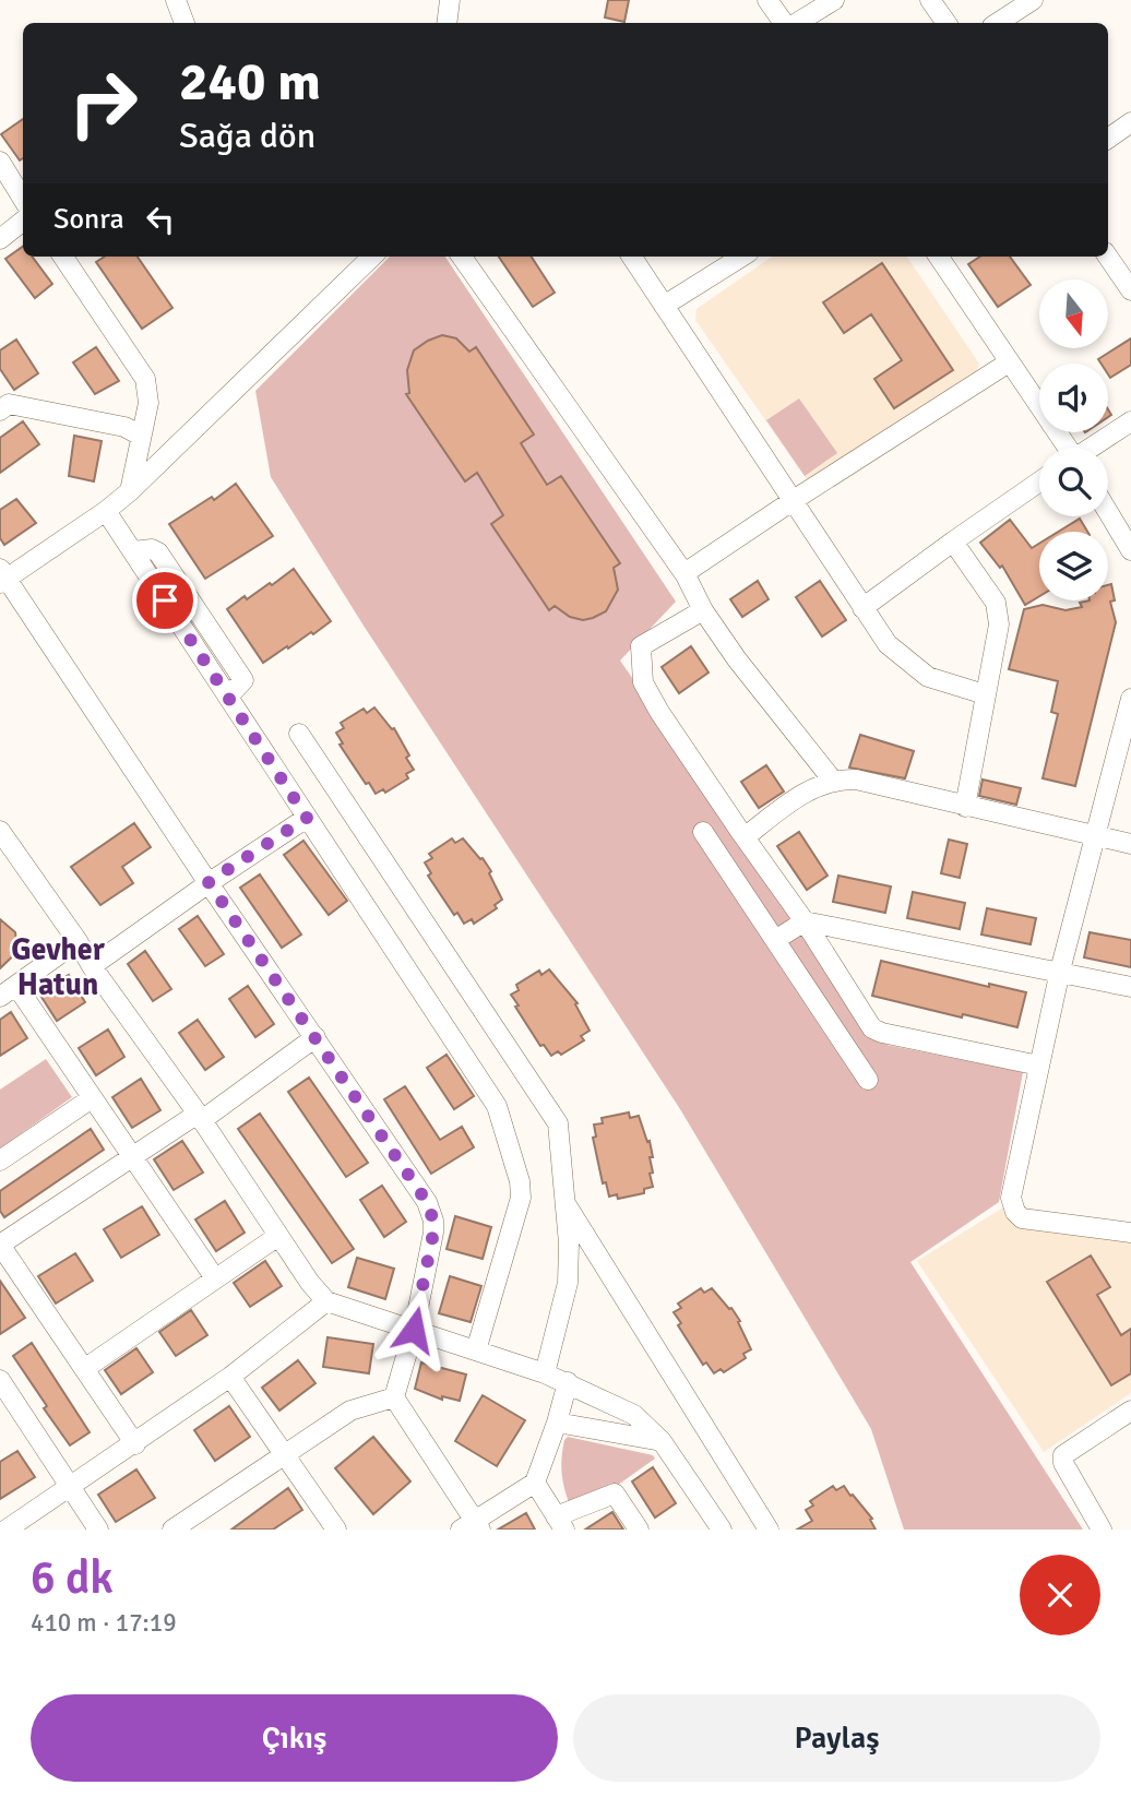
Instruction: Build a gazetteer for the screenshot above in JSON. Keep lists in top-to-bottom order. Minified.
{"districts":["Gevher Hatun"],"north":"bottom","page":{"turn":["240 m","Sağa dön"],"then":"Sonra","heading":["6 dk","410 m · 17:19"],"buttons":["Çıkış","Paylaş"]}}
